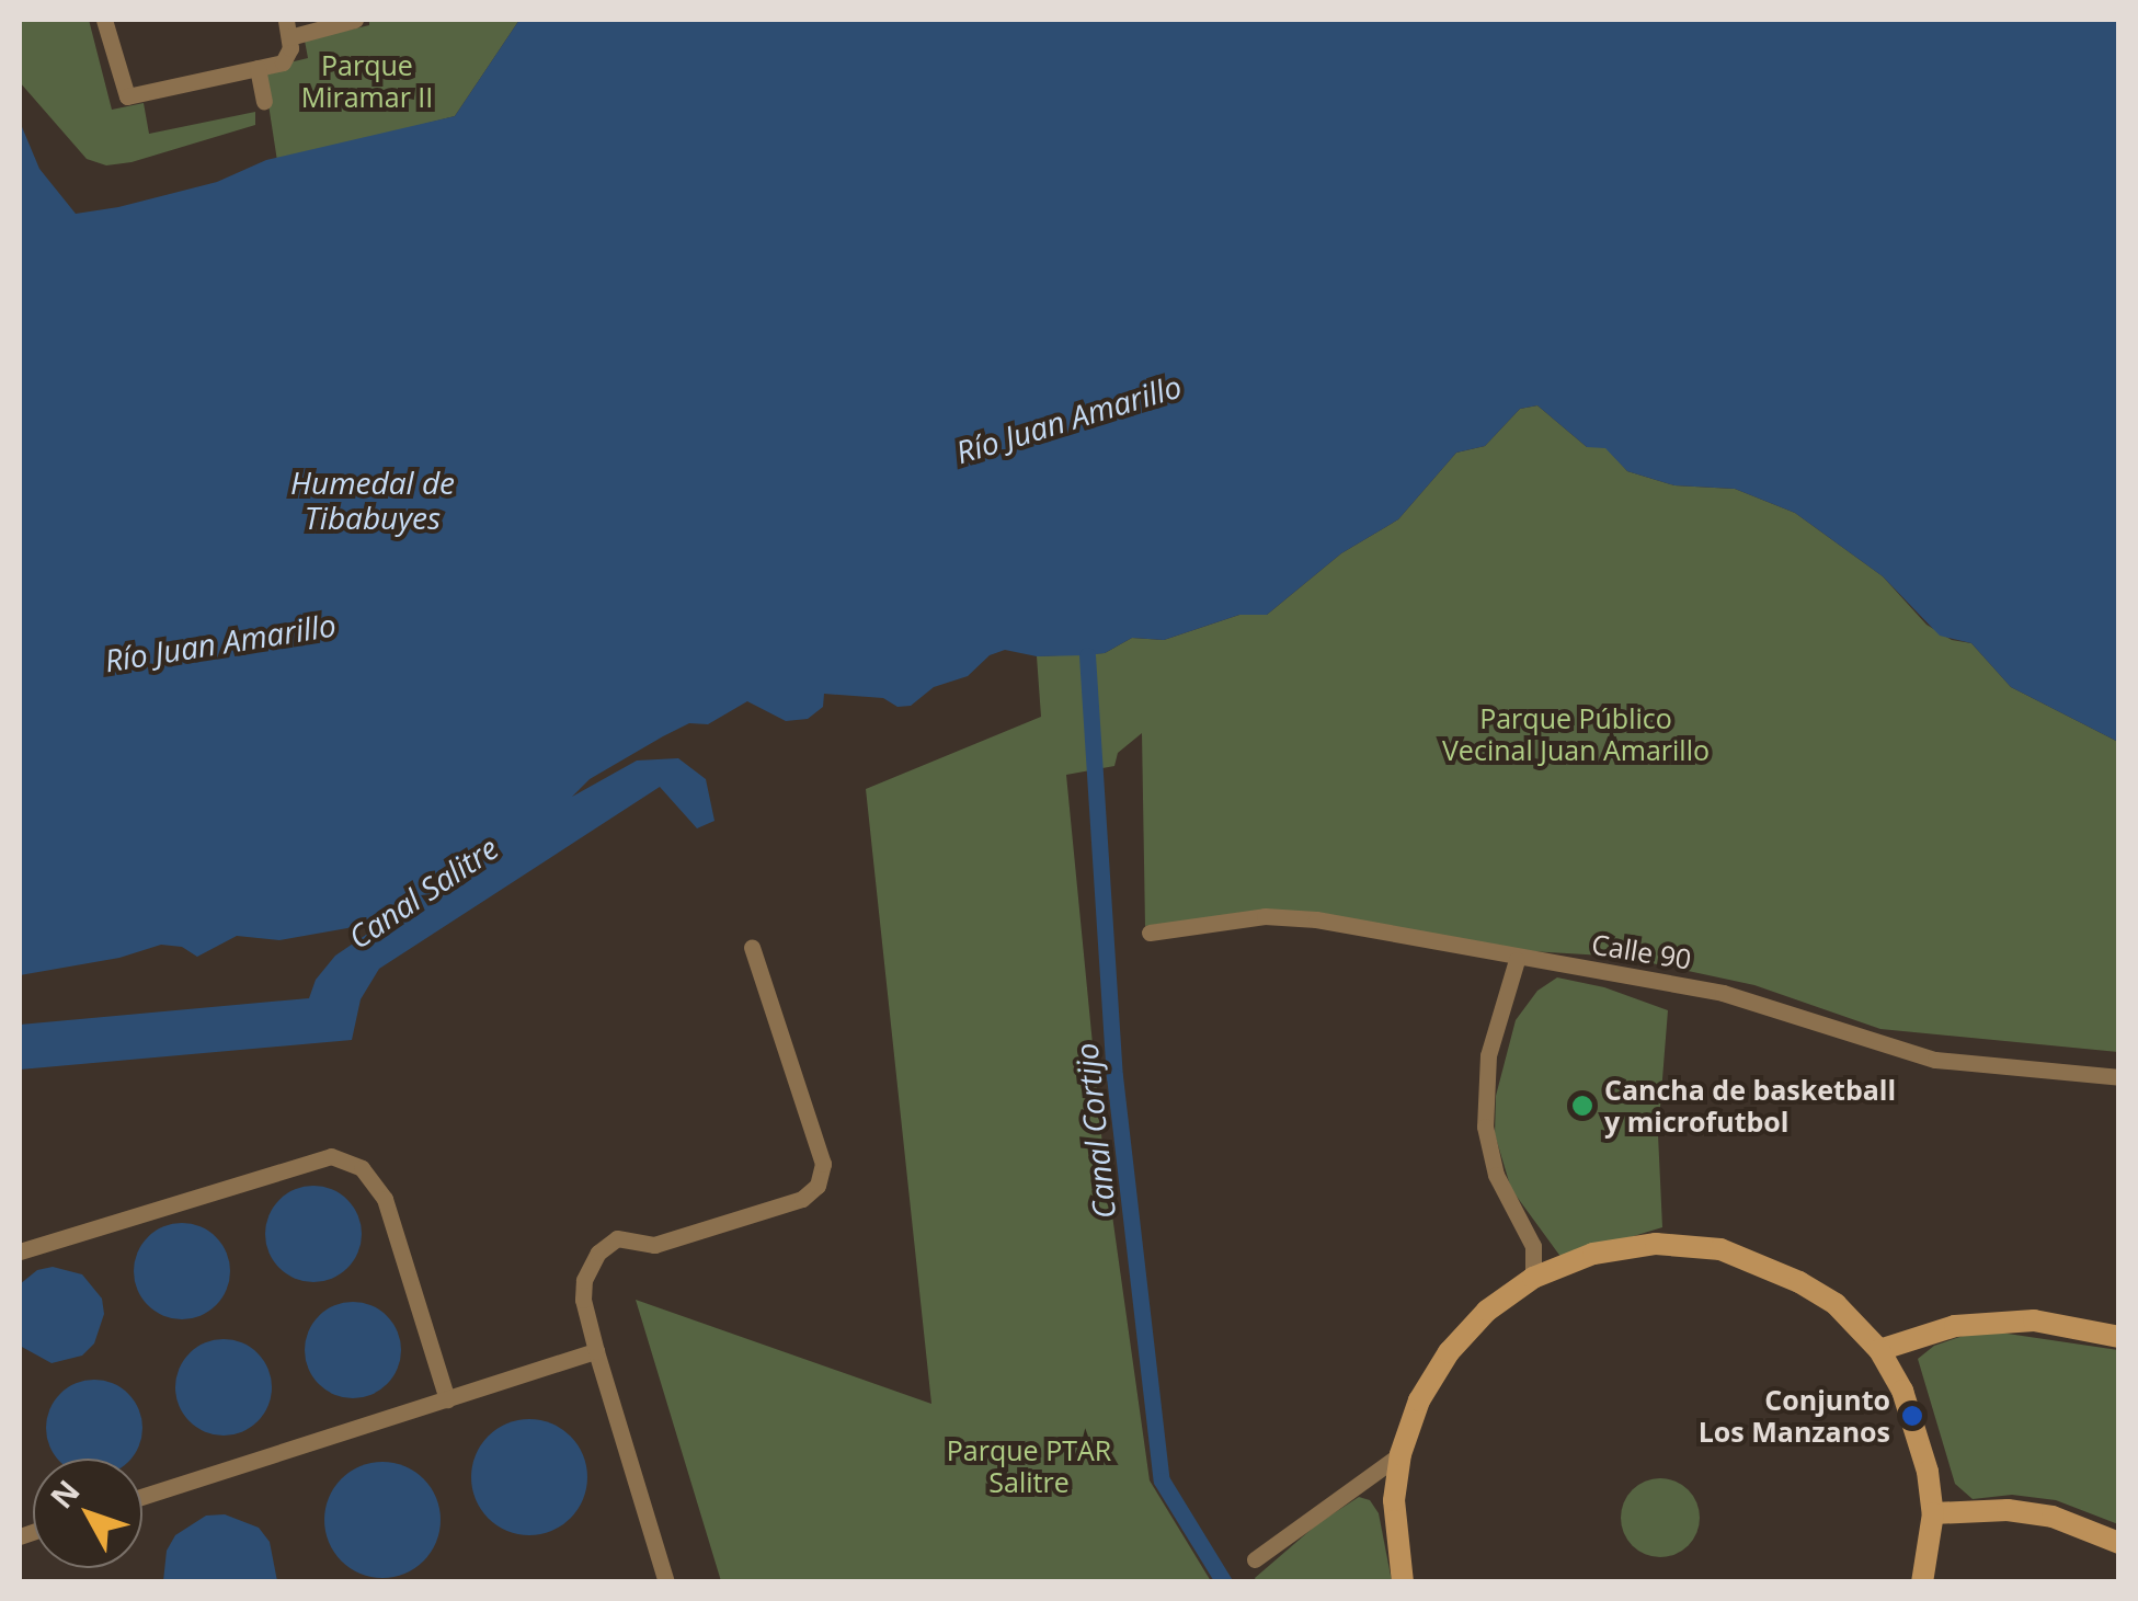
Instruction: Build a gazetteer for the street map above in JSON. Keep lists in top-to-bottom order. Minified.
{"streets":{"street":["Calle 90"]},"water":["Río Juan Amarillo","Humedal de Tibabuyes","Canal Salitre","Canal Cortijo"],"parks":["Parque Miramar II","Parque Público Vecinal Juan Amarillo","Parque PTAR Salitre"],"places":["Cancha de basketball y microfutbol","Conjunto Los Manzanos"],"north":"top left"}
